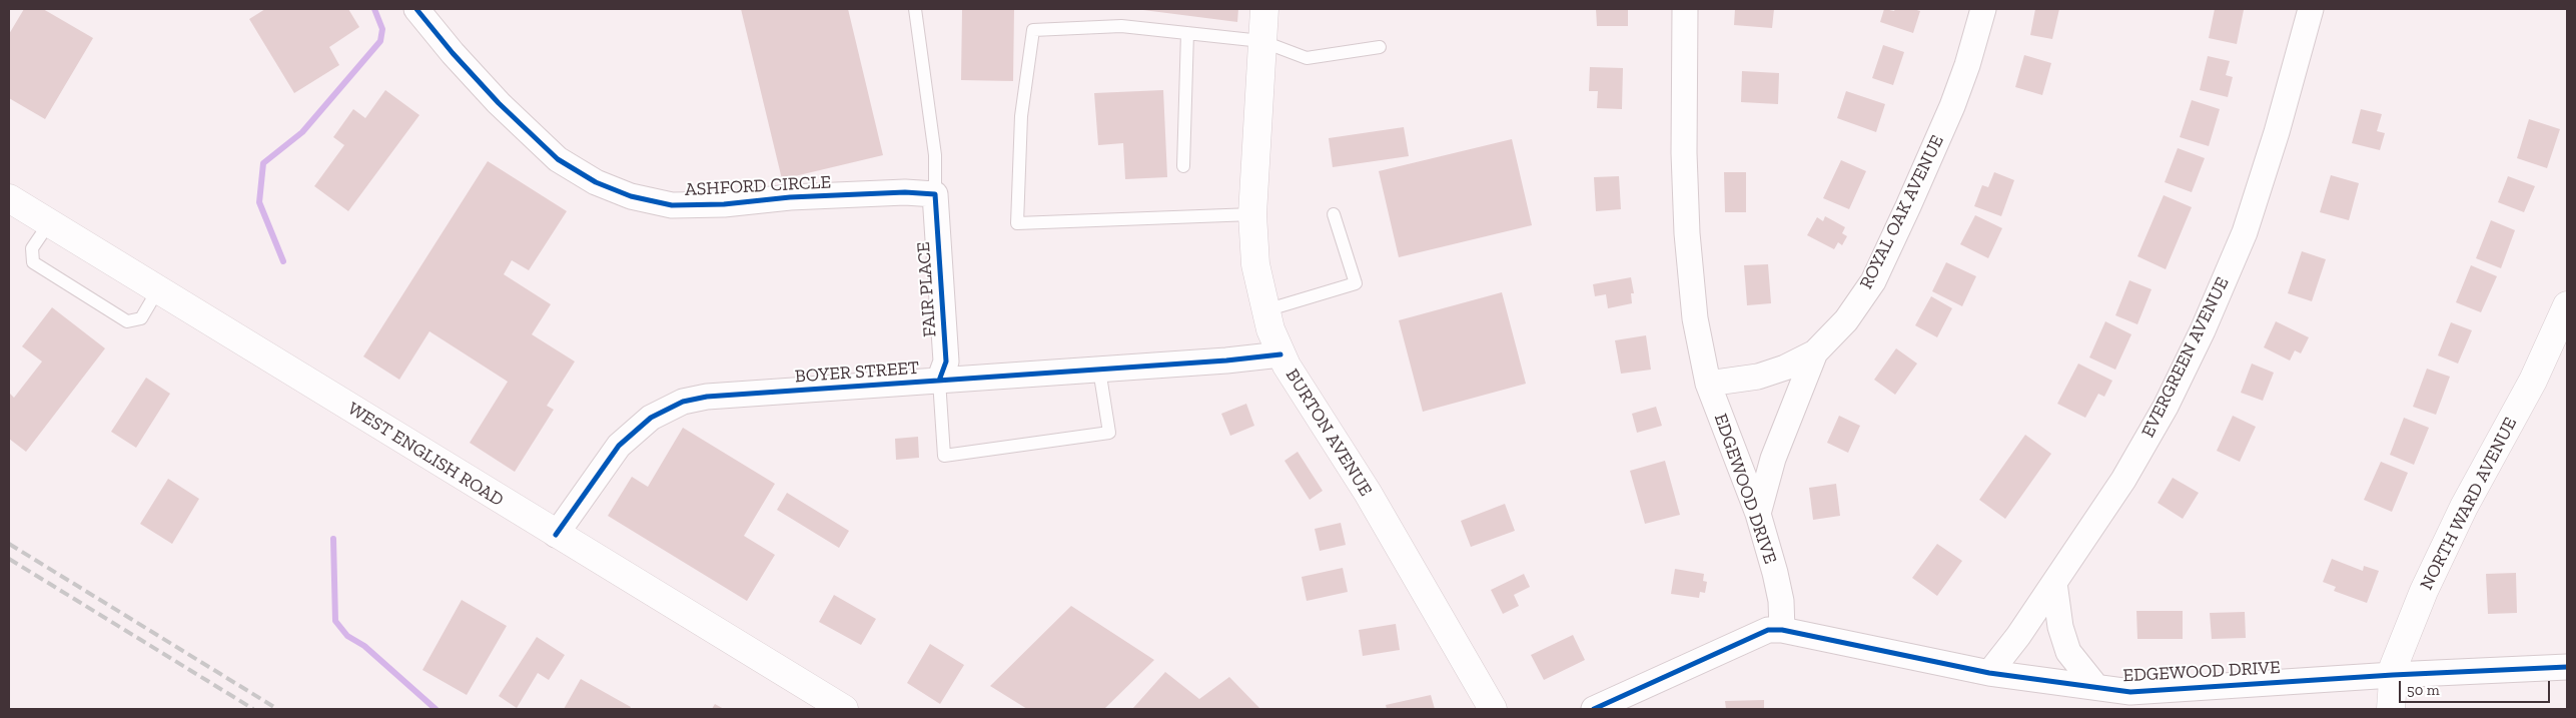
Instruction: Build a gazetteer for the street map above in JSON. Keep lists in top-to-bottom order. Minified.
{"streets":{"street":["ASHFORD CIRCLE","ROYAL OAK AVENUE","FAIR PLACE","EVERGREEN AVENUE","BOYER STREET","BURTON AVENUE","WEST ENGLISH ROAD","EDGEWOOD DRIVE","NORTH WARD AVENUE"]},"crossings":[["ASHFORD CIRCLE","FAIR PLACE"],["ROYAL OAK AVENUE","EDGEWOOD DRIVE"],["FAIR PLACE","BOYER STREET"],["EVERGREEN AVENUE","EDGEWOOD DRIVE"],["BOYER STREET","BURTON AVENUE"],["BOYER STREET","WEST ENGLISH ROAD"],["EDGEWOOD DRIVE","NORTH WARD AVENUE"]],"scale_bar":"50 m"}
